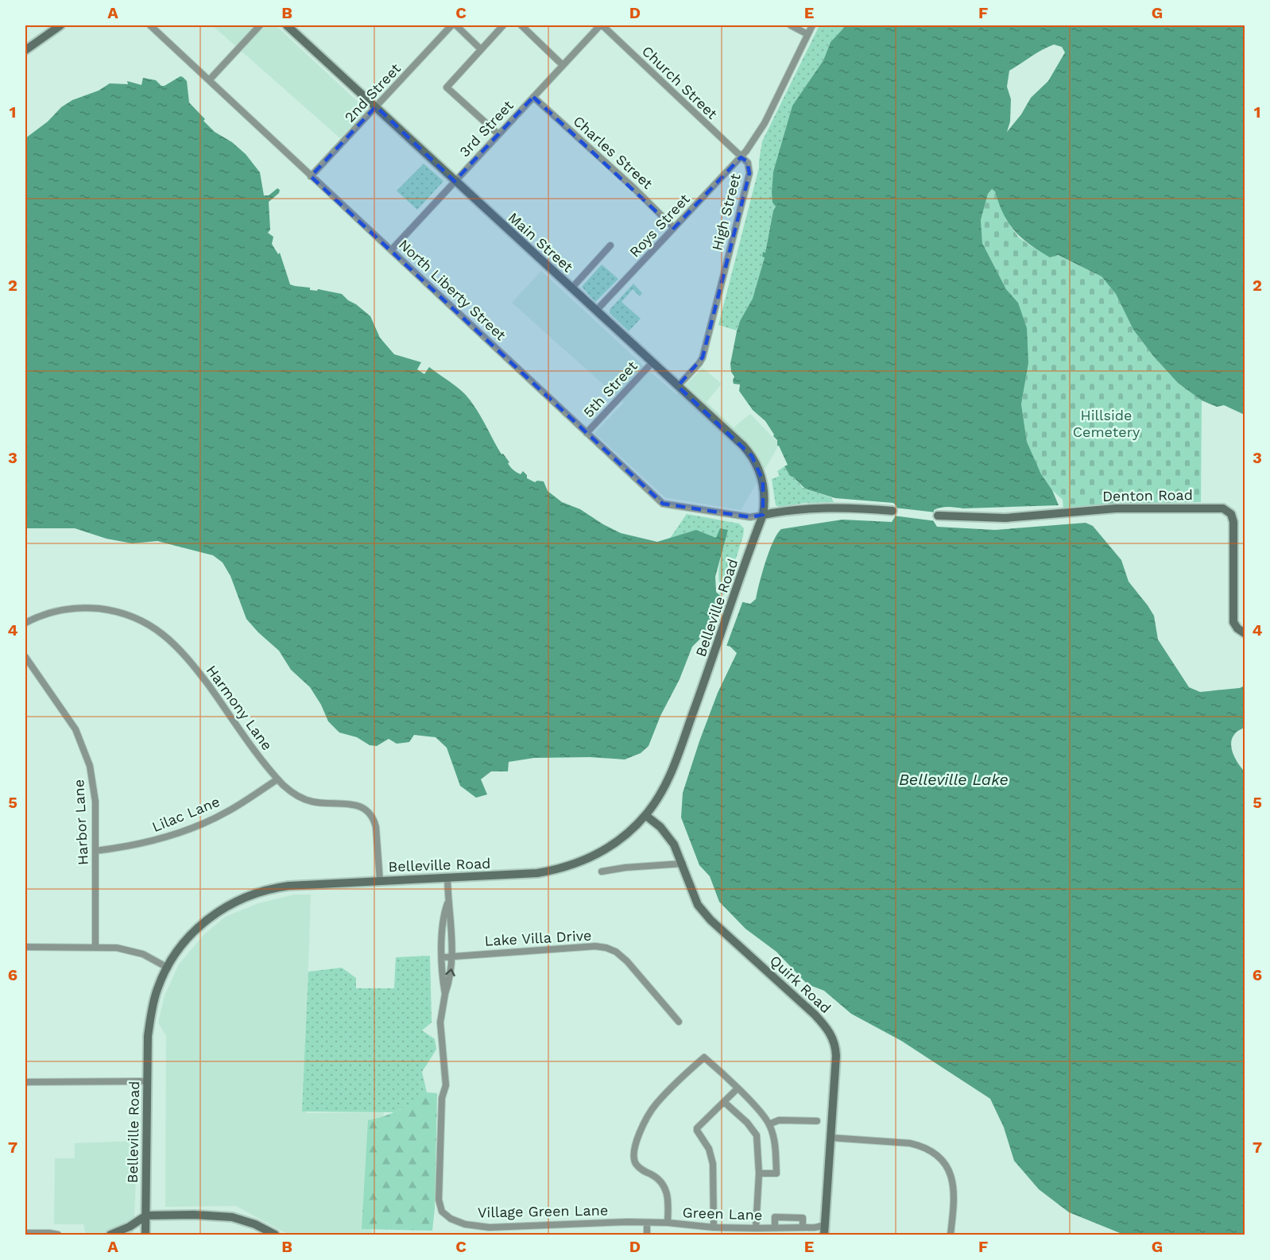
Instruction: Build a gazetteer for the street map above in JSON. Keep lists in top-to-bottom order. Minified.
{"streets":{"main road":["Main Street","Denton Road","Belleville Road","Quirk Road"],"street":["Church Street","2nd Street","3rd Street","Charles Street","High Street","Roys Street","North Liberty Street","5th Street","Harmony Lane","Lilac Lane","Harbor Lane","Lake Villa Drive","Village Green Lane","Green Lane"]},"crossings":[["Church Street","3rd Street"],["Church Street","High Street"],["Church Street","Roys Street"],["2nd Street","Main Street"],["2nd Street","North Liberty Street"],["3rd Street","Charles Street"],["3rd Street","Main Street"],["3rd Street","North Liberty Street"],["Charles Street","Roys Street"],["High Street","Roys Street"],["High Street","Main Street"],["Roys Street","Main Street"],["Main Street","5th Street"],["Main Street","Belleville Road"],["North Liberty Street","5th Street"],["North Liberty Street","Belleville Road"],["Belleville Road","Harmony Lane"],["Belleville Road","Quirk Road"],["Harmony Lane","Lilac Lane"],["Lilac Lane","Harbor Lane"],["Quirk Road","Green Lane"],["Village Green Lane","Green Lane"]],"water":["Belleville Lake"],"parks":["Hillside Cemetery"],"grid":{"columns":["A","B","C","D","E","F","G"],"rows":["1","2","3","4","5","6","7"]}}
